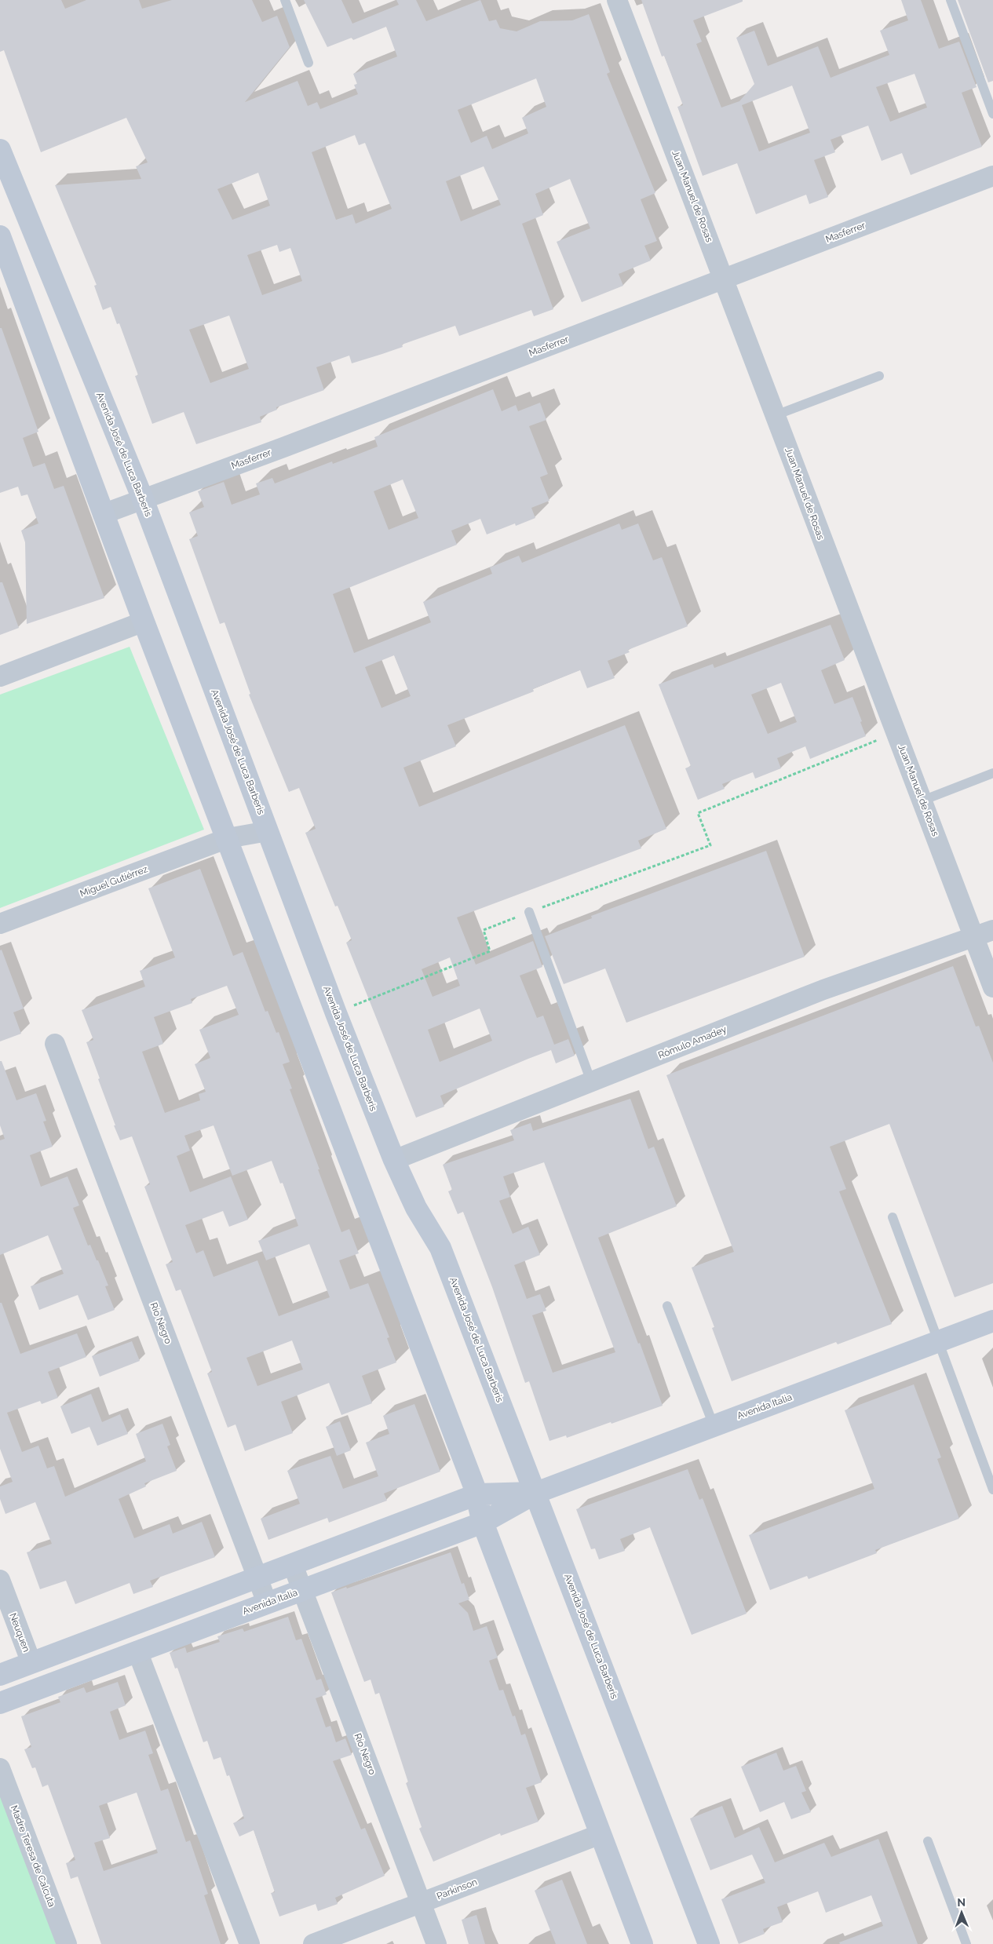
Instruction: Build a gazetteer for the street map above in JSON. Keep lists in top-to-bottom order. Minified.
{"streets":{"main road":["Avenida José de Luca Barberis","Avenida Italia"],"street":["Juan Manuel de Rosas","Masferrer","Miguel Gutiérrez","Rómulo Amadey","Río Negro","Neuquen","Madre Teresa de Calcuta","Parkinson"]},"crossings":[["Juan Manuel de Rosas","Masferrer"],["Juan Manuel de Rosas","Rómulo Amadey"],["Masferrer","Avenida José de Luca Barberis"],["Avenida José de Luca Barberis","Miguel Gutiérrez"],["Avenida José de Luca Barberis","Rómulo Amadey"],["Avenida José de Luca Barberis","Avenida Italia"],["Río Negro","Avenida Italia"],["Río Negro","Parkinson"],["Avenida Italia","Neuquen"]],"north":"top"}
